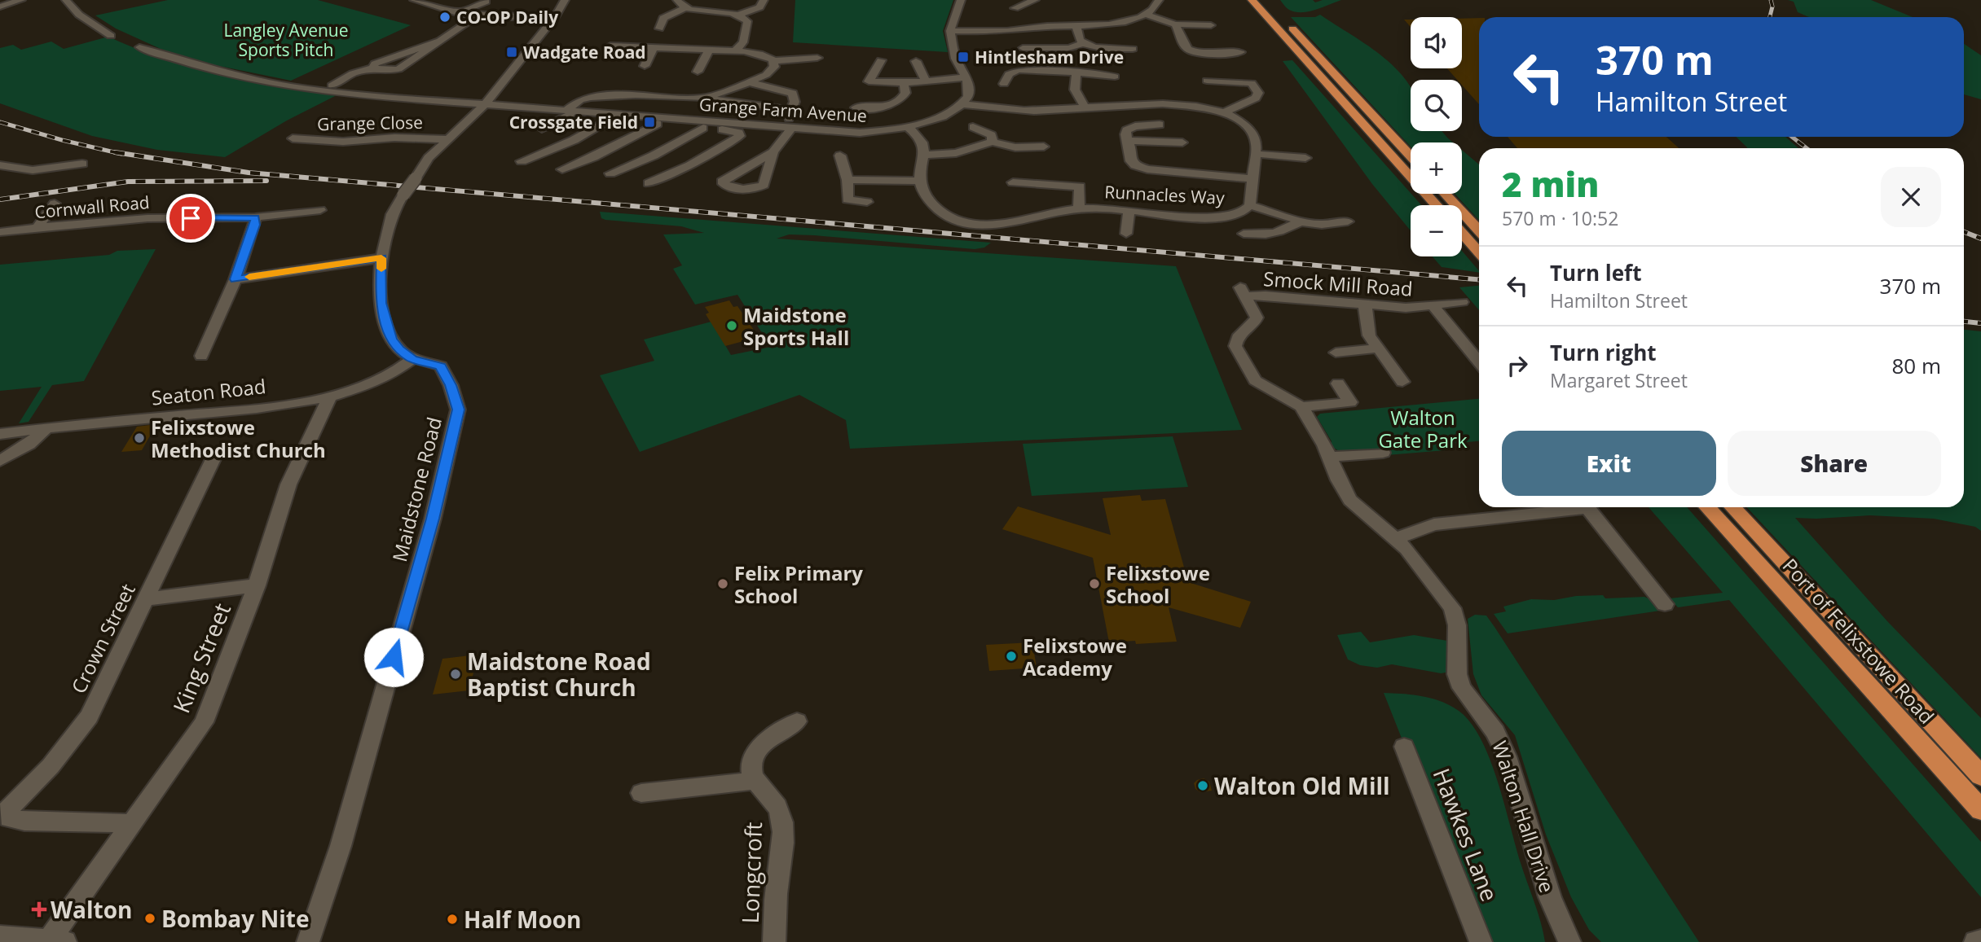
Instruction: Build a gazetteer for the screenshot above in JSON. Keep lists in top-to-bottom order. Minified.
{"streets":{"highway":["Port of Felixstowe Road"],"street":["Grange Farm Avenue","Grange Close","Runnacles Way","Cornwall Road","Smock Mill Road","Seaton Road","Maidstone Road","Crown Street","King Street","Walton Hall Drive","Hawkes Lane","Longcroft"]},"crossings":[["Grange Farm Avenue","Runnacles Way"],["Smock Mill Road","Walton Hall Drive"],["Seaton Road","Maidstone Road"],["Seaton Road","King Street"]],"parks":["Langley Avenue Sports Pitch","Walton Gate Park"],"places":{"other":["CO-OP Daily","Maidstone Sports Hall","Felixstowe Methodist Church","Felix Primary School","Felixstowe School","Felixstowe Academy","Maidstone Road Baptist Church","Walton Old Mill","Bombay Nite","Half Moon"],"transit":["Wadgate Road","Hintlesham Drive","Crossgate Field"],"health":["Walton"]},"page":{"map_buttons":["+","−"],"turn":["370 m","Hamilton Street"],"heading":["2 min","570 m · 10:52"],"list":[{"name":"Turn left","note":"Hamilton Street","value":"370 m"},{"name":"Turn right","note":"Margaret Street","value":"80 m"}],"buttons":["Exit","Share"]}}
